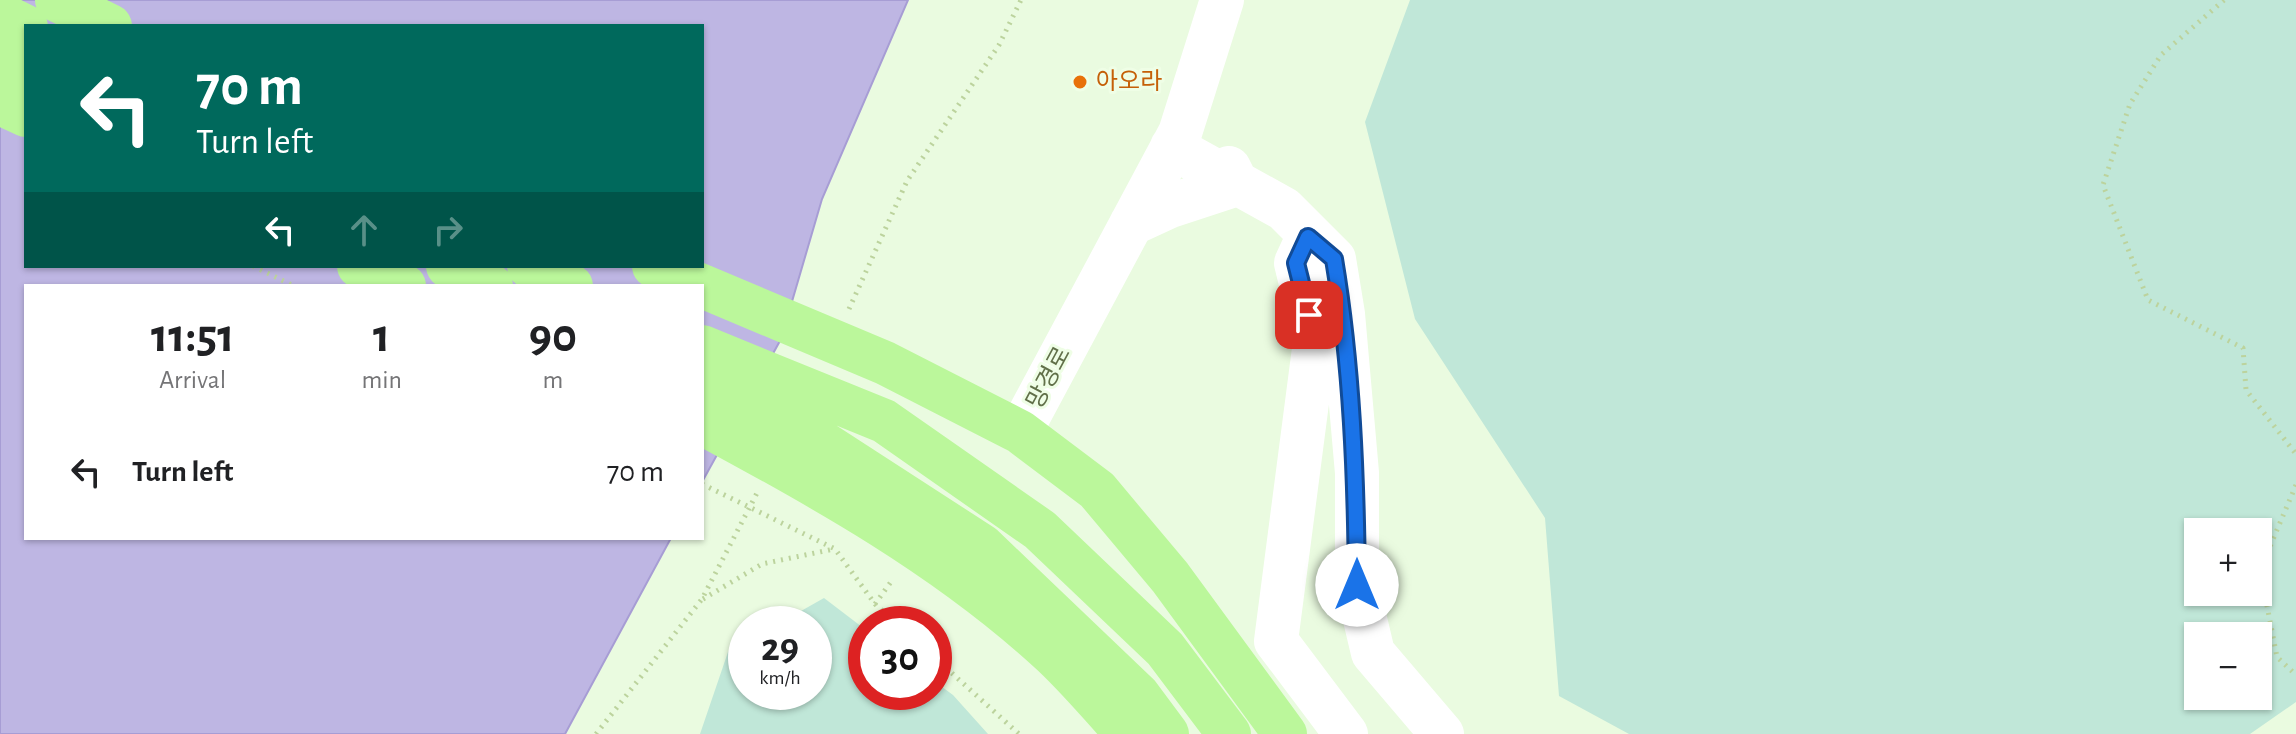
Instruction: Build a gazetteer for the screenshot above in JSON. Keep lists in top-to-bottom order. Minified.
{"streets":{"main road":["망경로"]},"places":["아오라"],"page":{"turn":["70 m","Turn left"],"eta":["11:51","Arrival","1","min","90","m"],"list":[{"name":"Turn left","value":"70 m"}],"map_buttons":["+","−"],"speed":"29 km/h","limit":"30"}}
